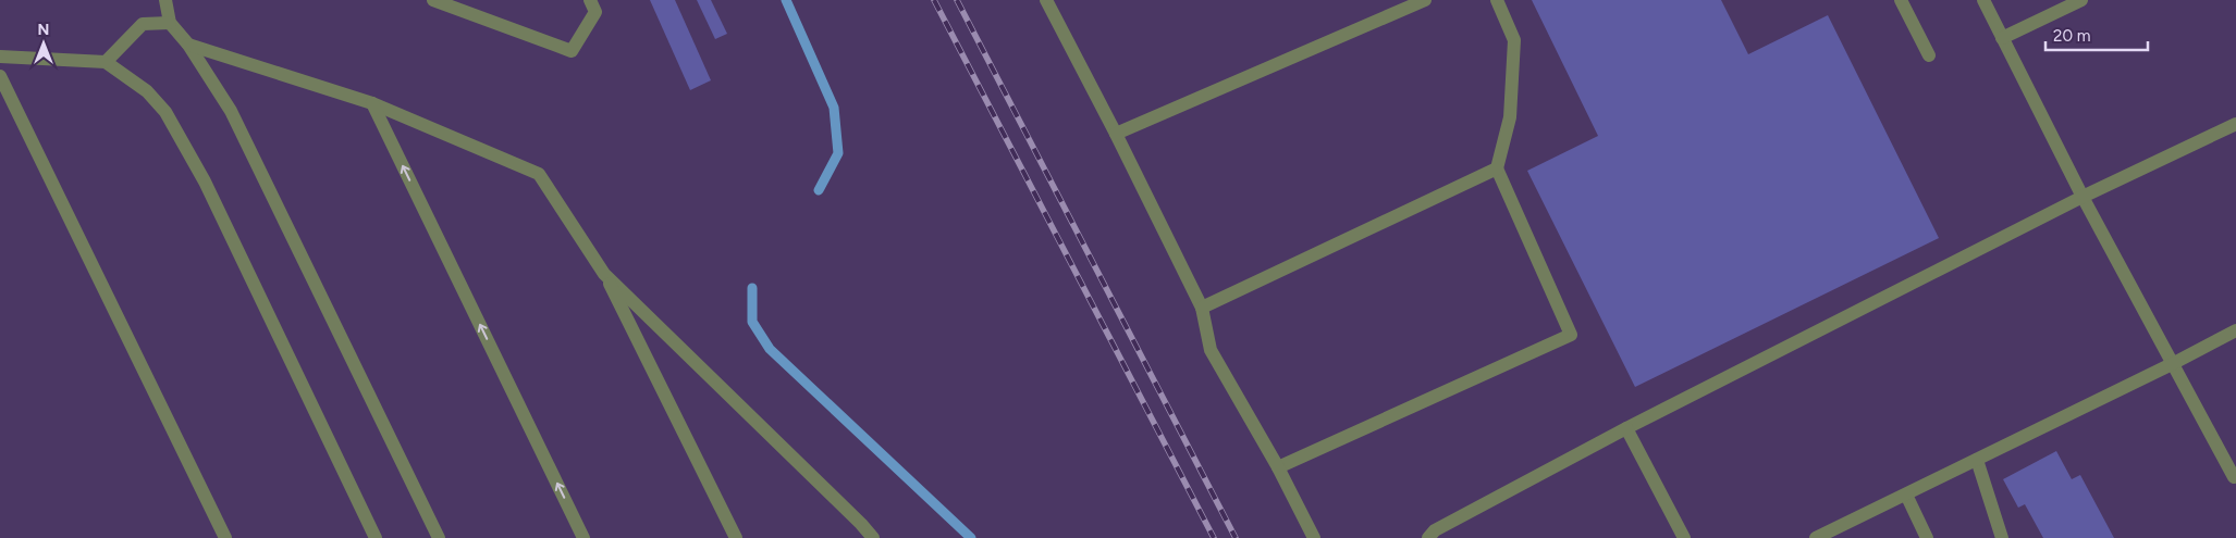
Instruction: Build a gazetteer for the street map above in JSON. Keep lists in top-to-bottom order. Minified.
{"scale_bar":"20 m","north":"top"}
